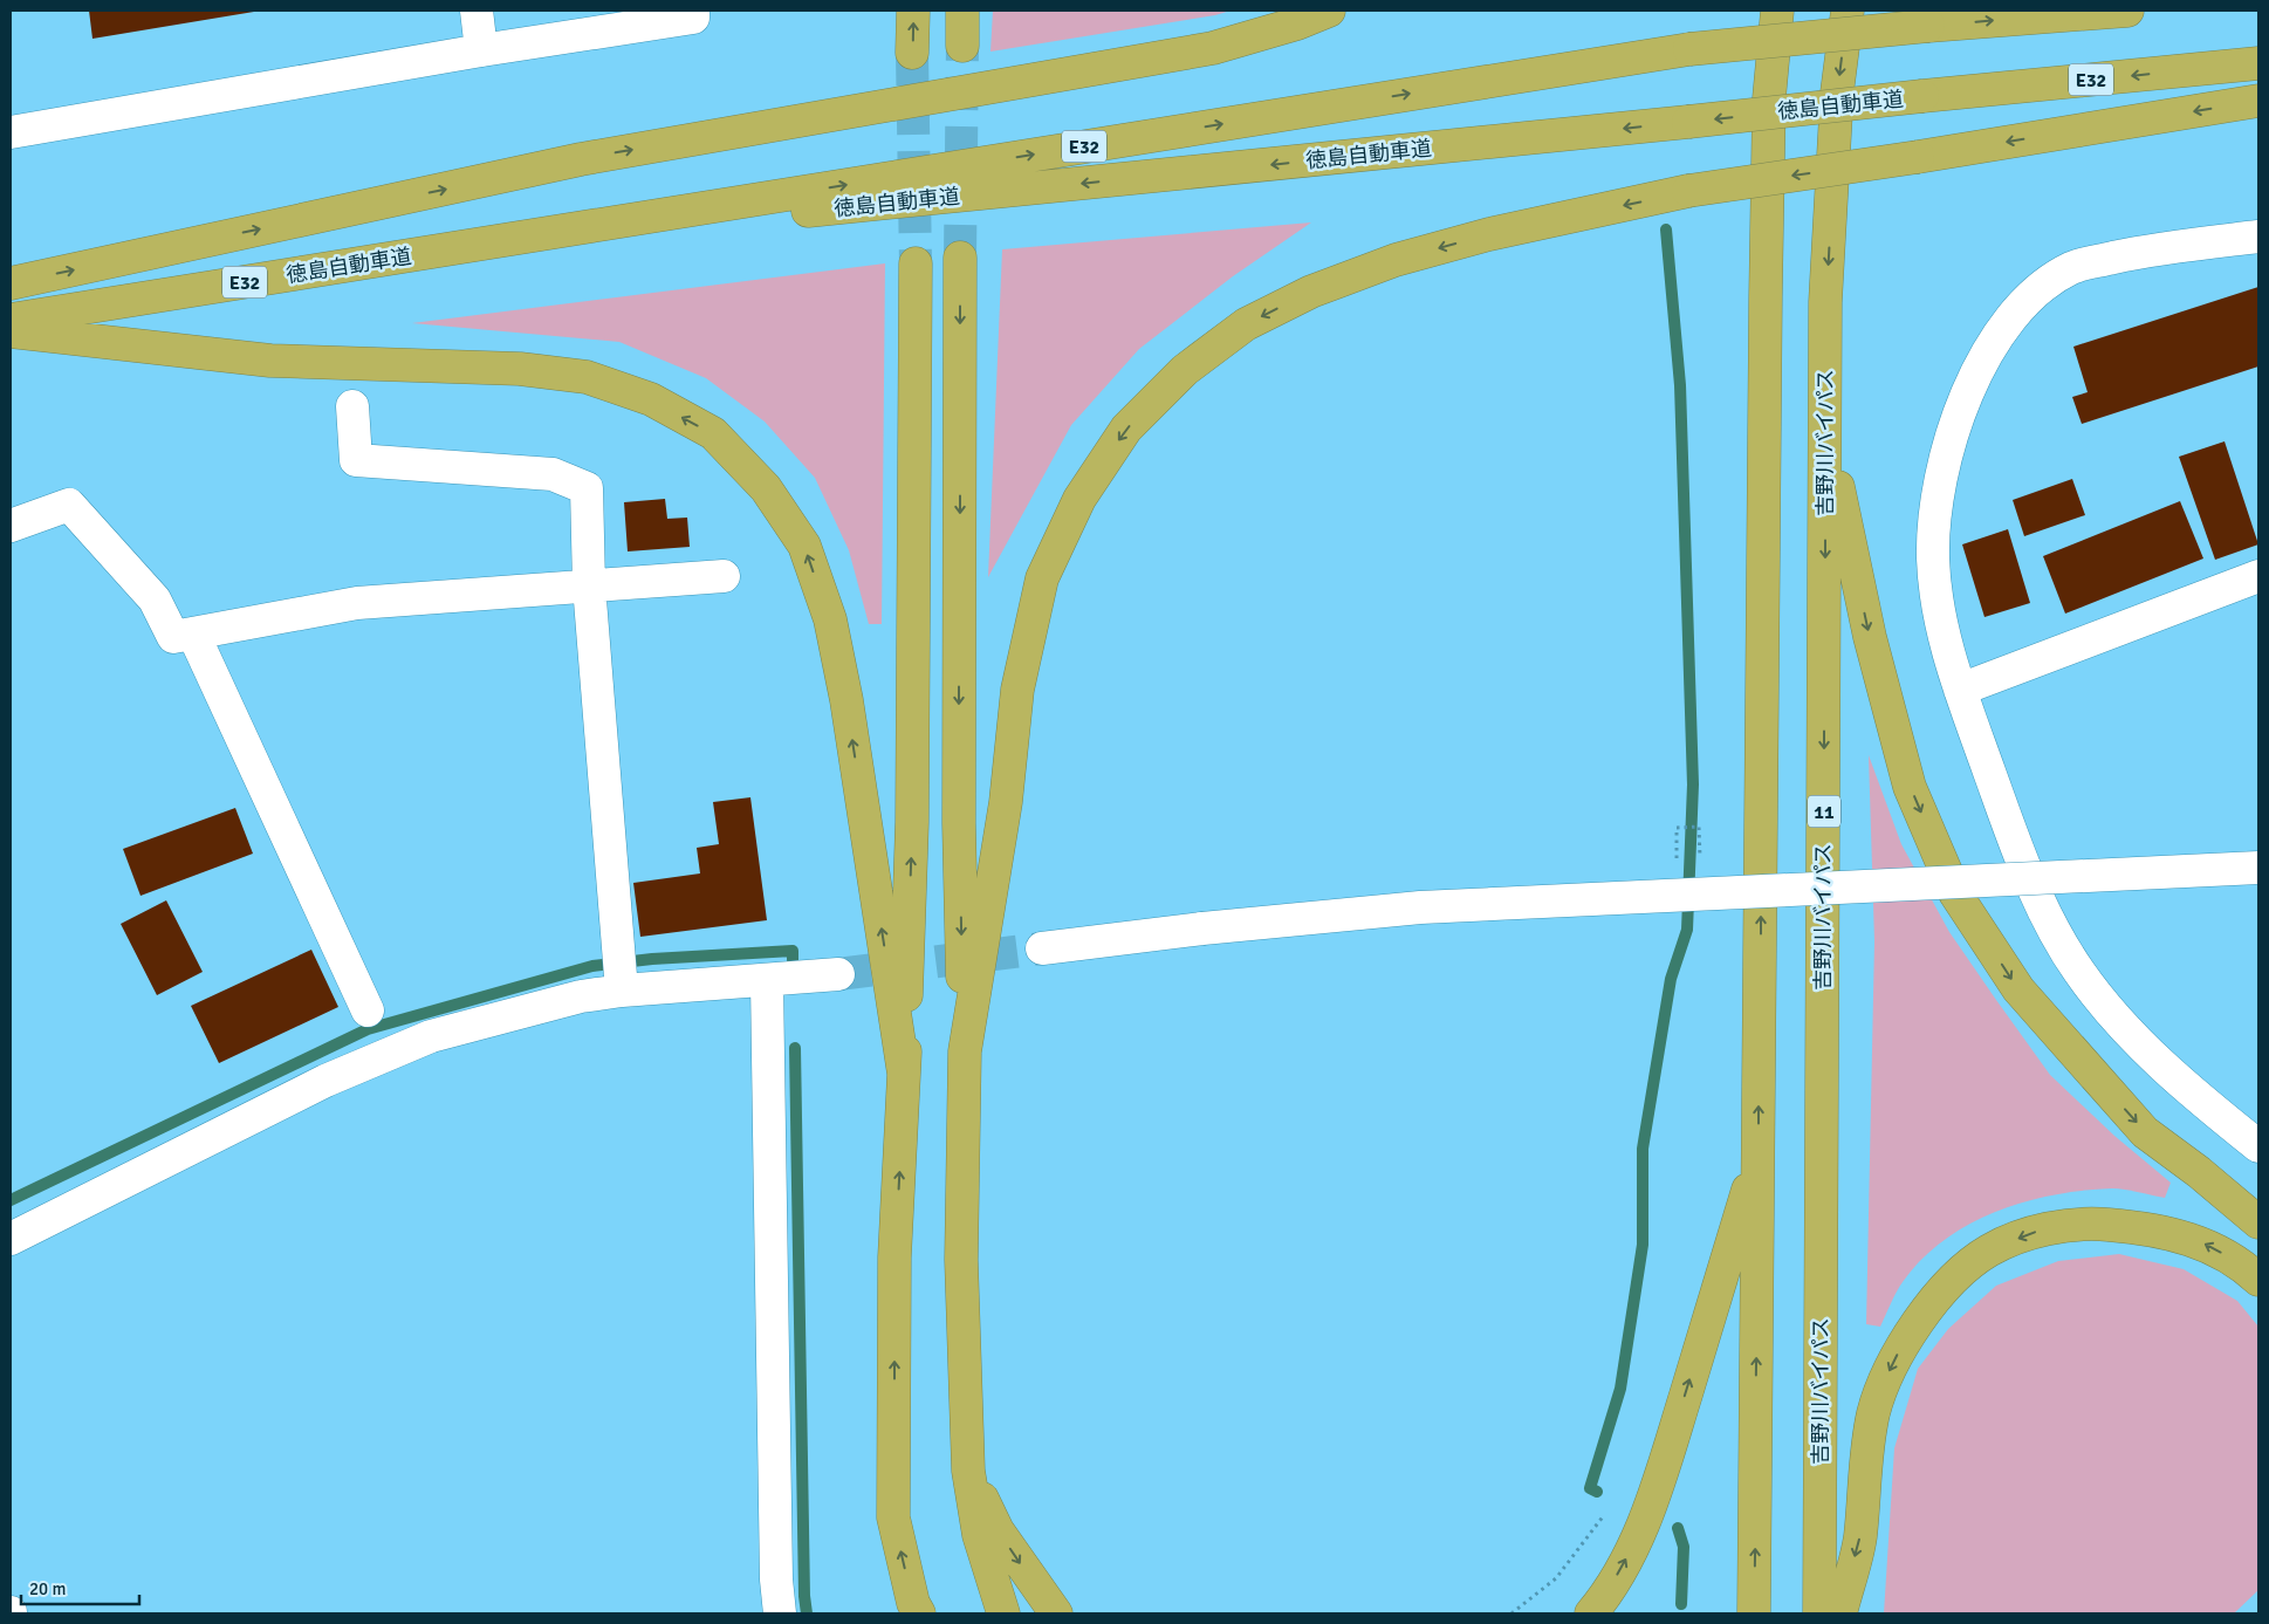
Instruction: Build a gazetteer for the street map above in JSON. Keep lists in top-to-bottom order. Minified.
{"streets":{"highway":["E32","徳島自動車道","吉野川バイパス","11"]},"scale_bar":"20 m"}
